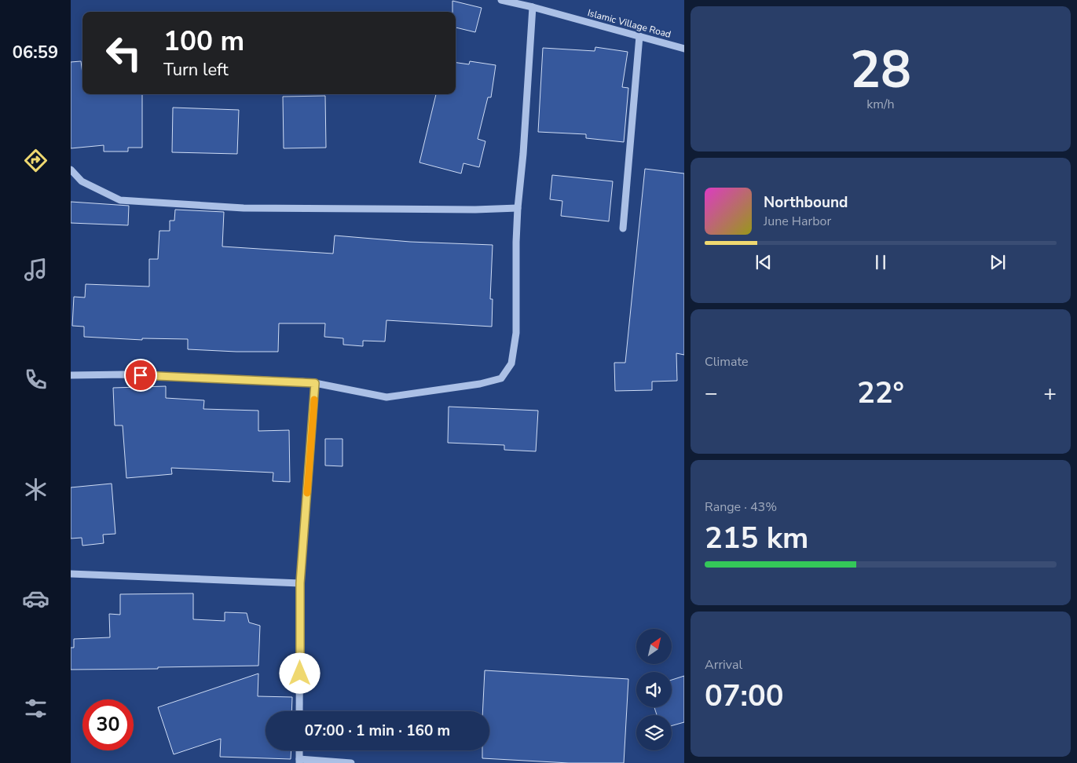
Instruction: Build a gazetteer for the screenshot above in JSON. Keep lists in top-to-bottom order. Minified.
{"streets":{"street":["Islamic Village Road"]},"north":"top right","page":{"tabs":"06:59","tile":[["28","km/h"],"Climate",["Range · 43%","215 km"],["Arrival","07:00"]],"turn":["100 m","Turn left"],"song":["Northbound","June Harbor"],"heat":["−","22°","+"],"limit":"30","trip":"07:00 · 1 min · 160 m"}}
